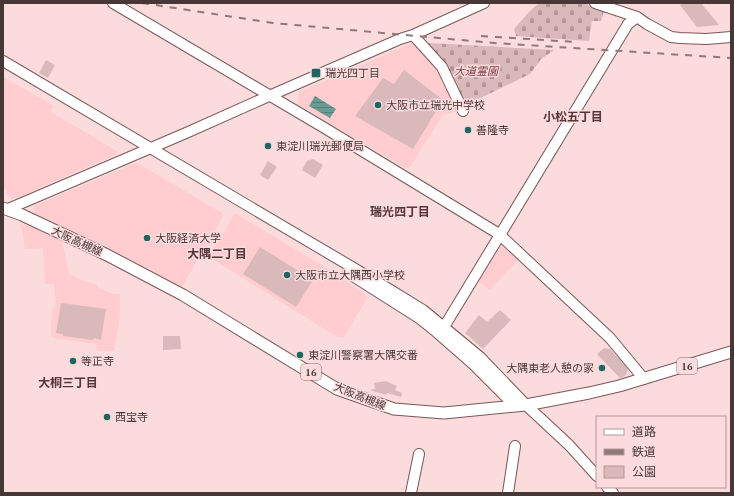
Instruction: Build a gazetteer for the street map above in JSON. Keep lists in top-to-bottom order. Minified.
{"streets":{"main road":["大阪高槻線","16"]},"districts":["小松五丁目","瑞光四丁目","大隅二丁目","大桐三丁目"],"parks":["大道霊園"],"places":{"transit":["瑞光四丁目"],"other":["大阪市立瑞光中学校","善隆寺","東淀川瑞光郵便局","大阪経済大学","大阪市立大隅西小学校","東淀川警察署大隅交番","等正寺","大隅東老人憩の家","西宝寺"]},"legend":["道路","鉄道","公園"]}
